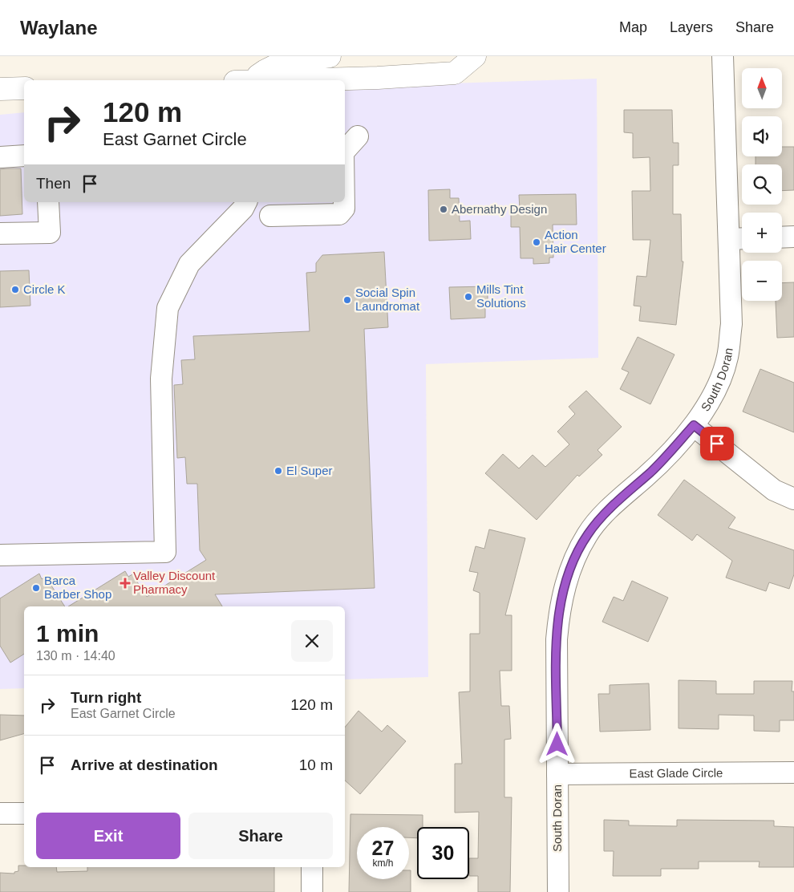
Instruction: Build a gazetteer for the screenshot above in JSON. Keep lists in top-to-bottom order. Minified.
{"streets":{"street":["South Doran","East Glade Circle"]},"crossings":[["South Doran","East Glade Circle"]],"places":{"other":["Abernathy Design","Action Hair Center","Circle K","Mills Tint Solutions","Social Spin Laundromat","El Super","Barca Barber Shop"],"health":["Valley Discount Pharmacy"]},"north":"top","page":{"header":"Waylane","nav":["Map","Layers","Share"],"map_buttons":["+","−"],"turn":["120 m","East Garnet Circle"],"then":"Then","heading":["1 min","130 m · 14:40"],"list":[{"name":"Turn right","note":"East Garnet Circle","value":"120 m"},{"name":"Arrive at destination","value":"10 m"}],"buttons":["Exit","Share"],"speed":"27 km/h","limit":"30"}}
